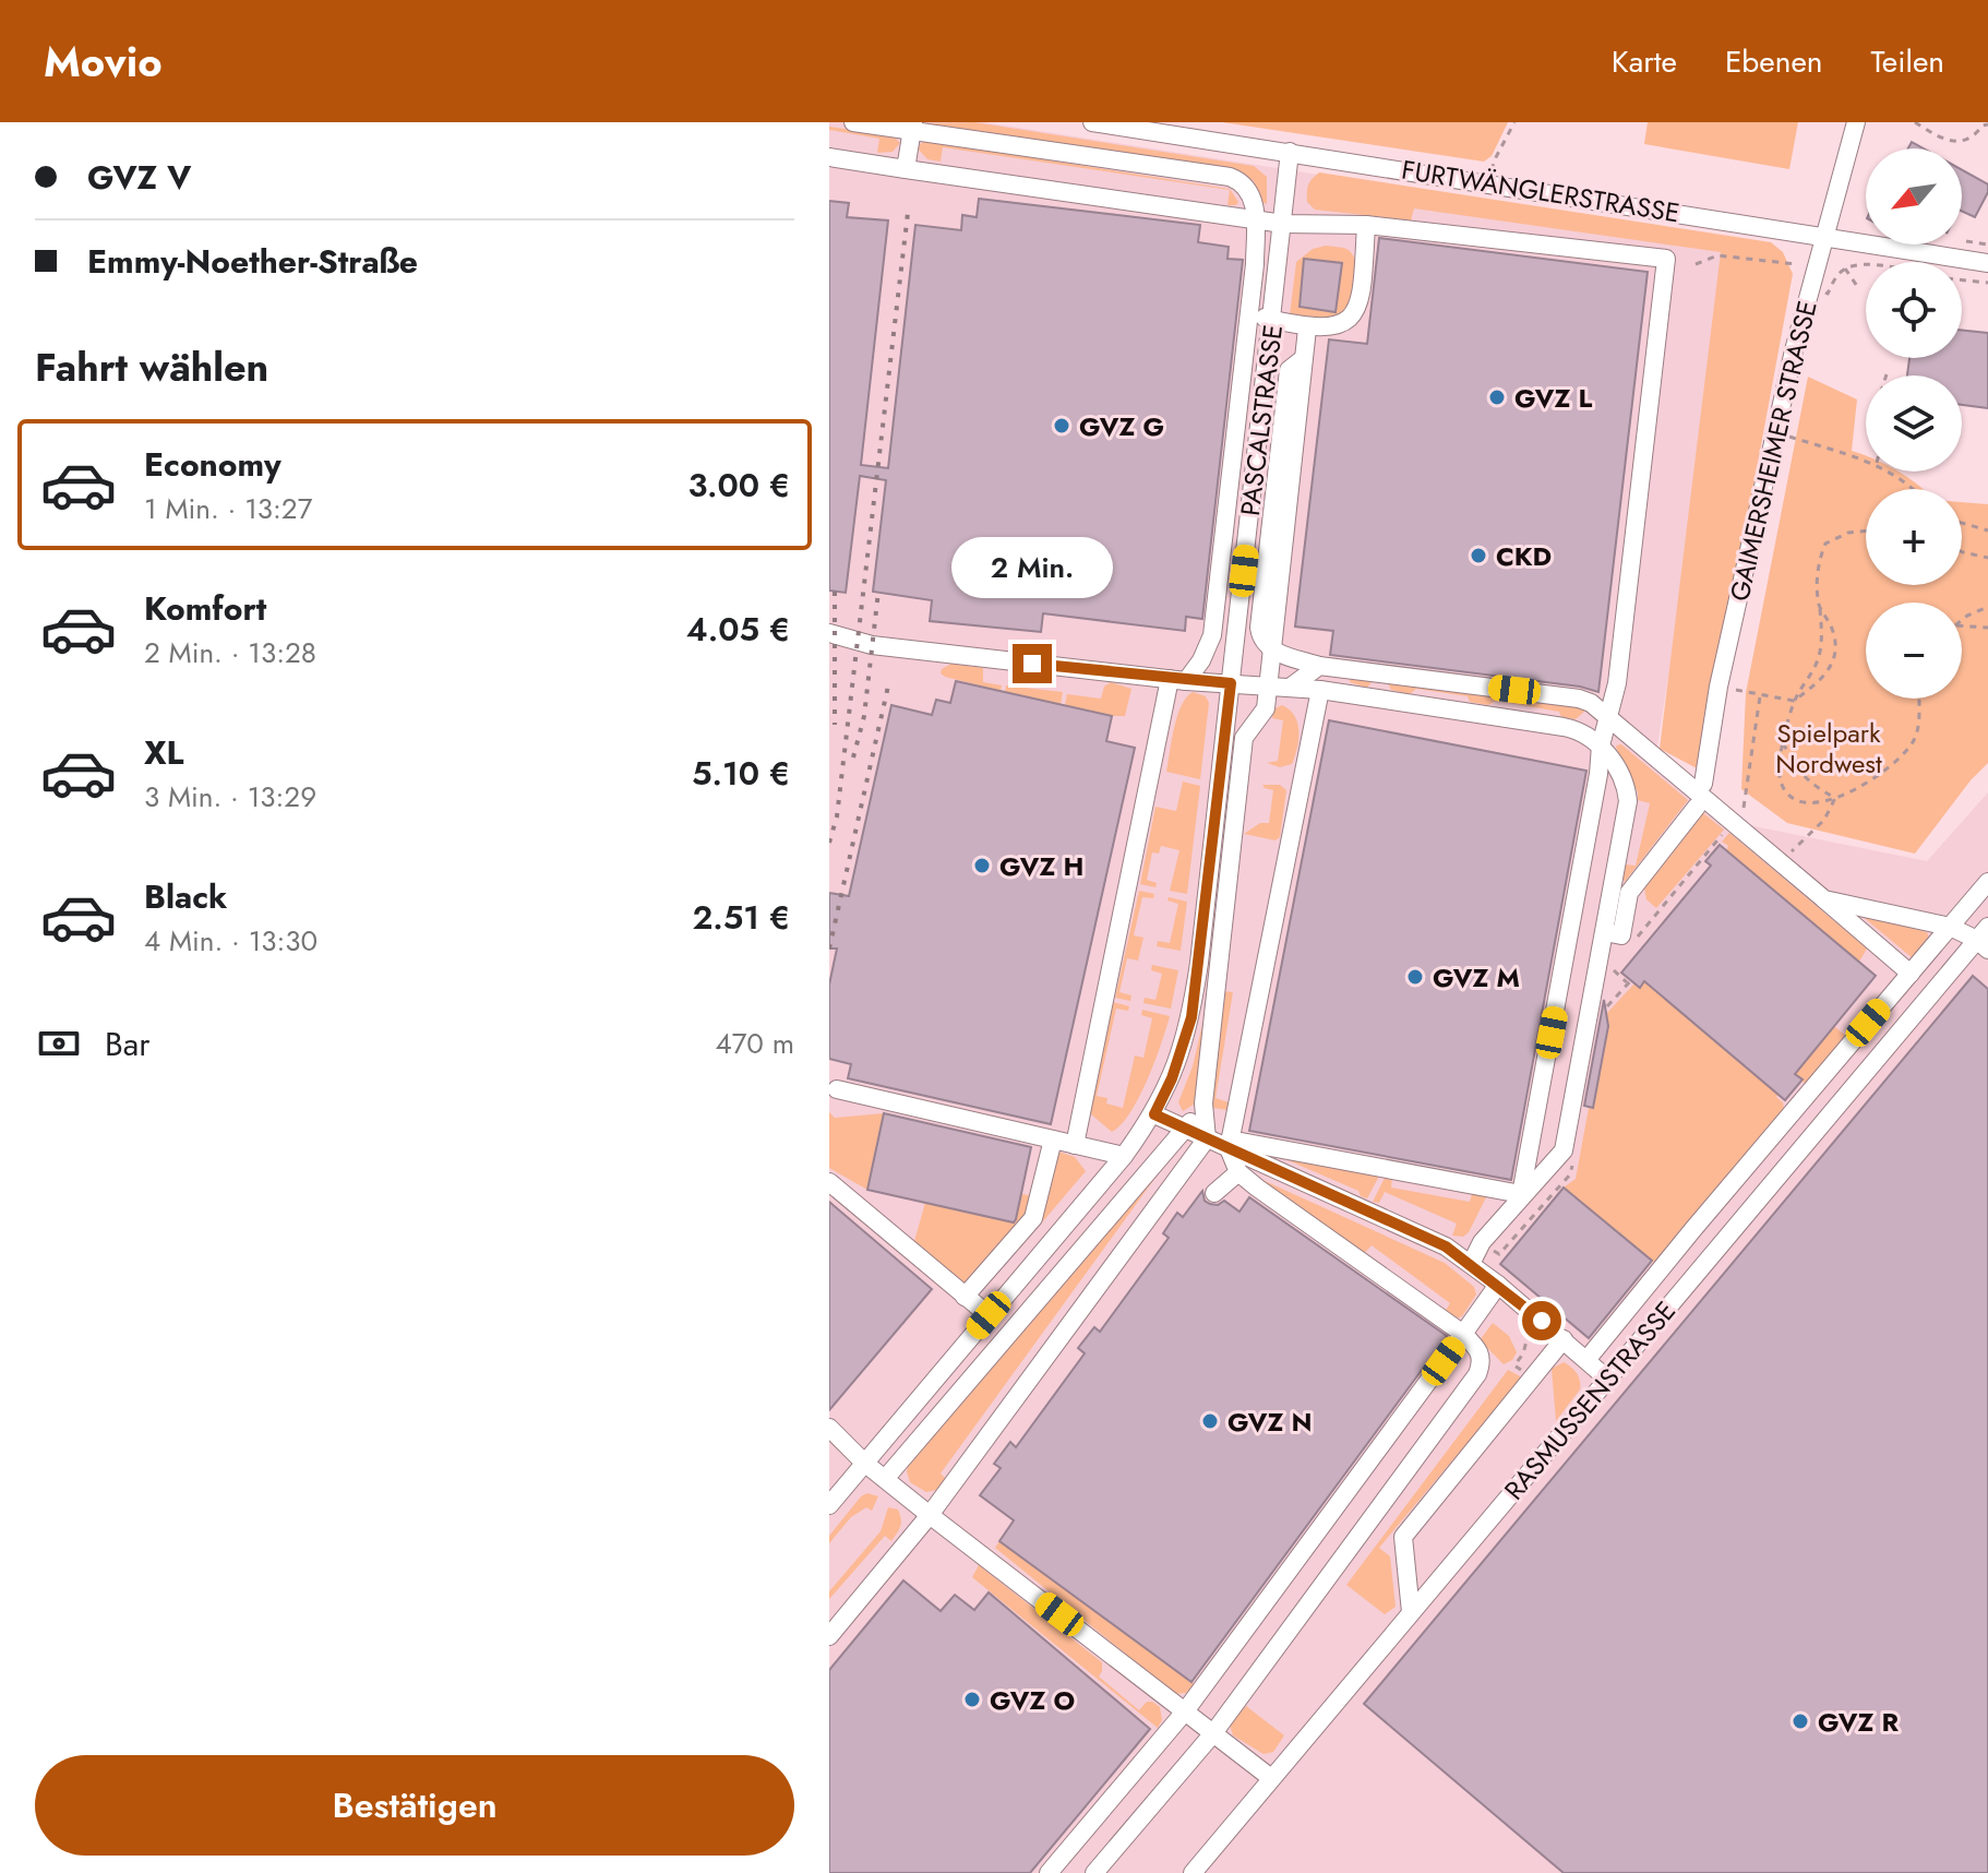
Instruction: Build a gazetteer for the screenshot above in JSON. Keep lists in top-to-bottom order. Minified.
{"streets":{"street":["FURTWÄNGLERSTRASSE","PASCALSTRASSE","GAIMERSHEIMER STRASSE","RASMUSSENSTRASSE"]},"crossings":[["FURTWÄNGLERSTRASSE","PASCALSTRASSE"],["FURTWÄNGLERSTRASSE","GAIMERSHEIMER STRASSE"]],"parks":["Spielpark Nordwest"],"places":["GVZ L","GVZ G","CKD","GVZ H","GVZ M","GVZ N","GVZ O","GVZ R"],"north":"bottom left","page":{"header":"Movio","nav":["Karte","Ebenen","Teilen"],"banner":["GVZ V","Emmy-Noether-Straße"],"map_buttons":["+","−"],"heading":"Fahrt wählen","list":[{"name":"Economy","note":"1 Min. · 13:27","value":"3.00 €"},{"name":"Komfort","note":"2 Min. · 13:28","value":"4.05 €"},{"name":"XL","note":"3 Min. · 13:29","value":"5.10 €"},{"name":"Black","note":"4 Min. · 13:30","value":"2.51 €"}],"bubble":"2 Min.","pay":["Bar","470 m"],"buttons":"Bestätigen"}}
